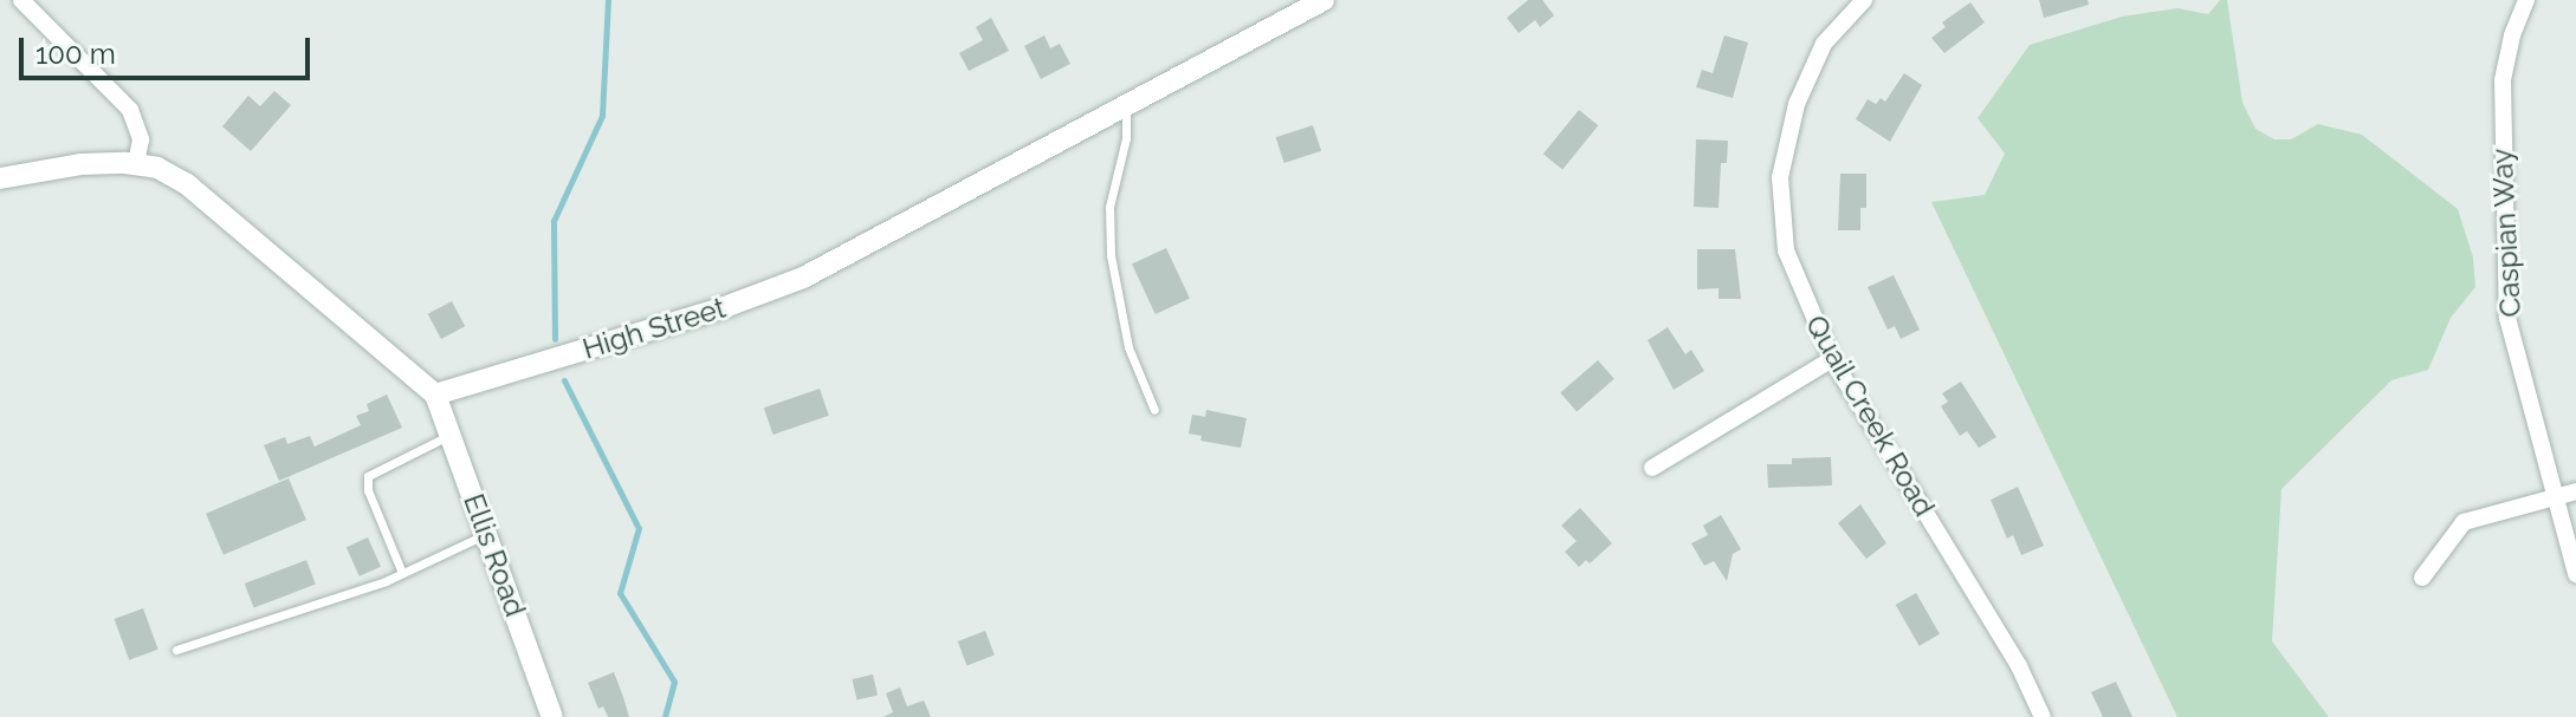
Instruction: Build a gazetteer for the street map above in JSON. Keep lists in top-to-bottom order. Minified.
{"streets":{"street":["Caspian Way","High Street","Quail Creek Road","Ellis Road"]},"crossings":[["High Street","Ellis Road"]],"scale_bar":"100 m"}
